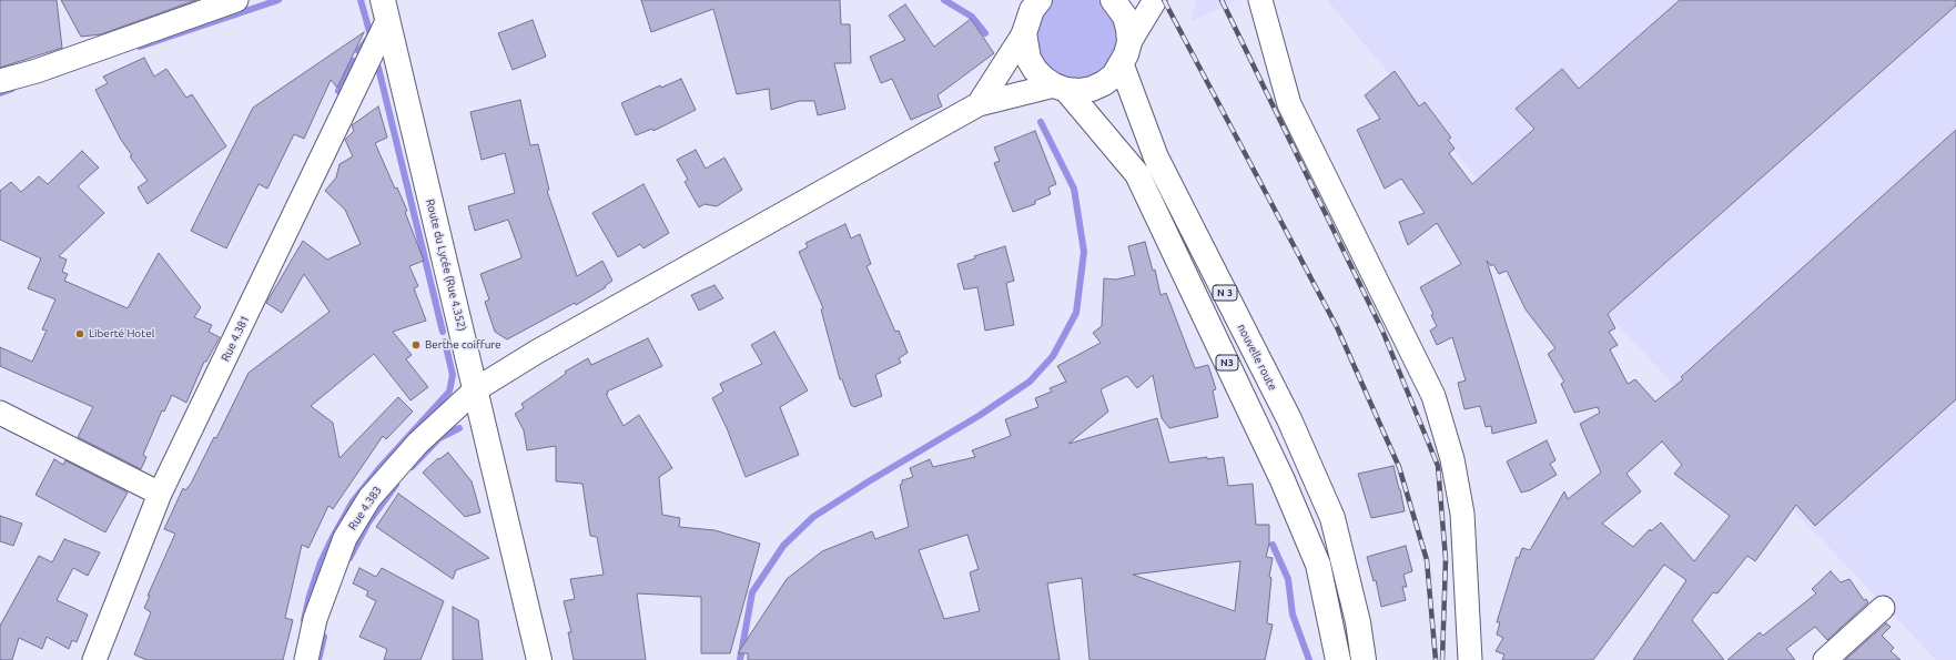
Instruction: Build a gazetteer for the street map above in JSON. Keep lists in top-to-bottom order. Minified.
{"streets":{"main road":["Route du Lycée (Rue 4.352)","N 3","nouvelle route","N3"],"street":["Rue 4.381","Rue 4.383"]},"crossings":[["Route du Lycée (Rue 4.352)","Rue 4.381"],["Route du Lycée (Rue 4.352)","Rue 4.383"]],"places":["Liberté Hotel","Berthe coiffure"]}
